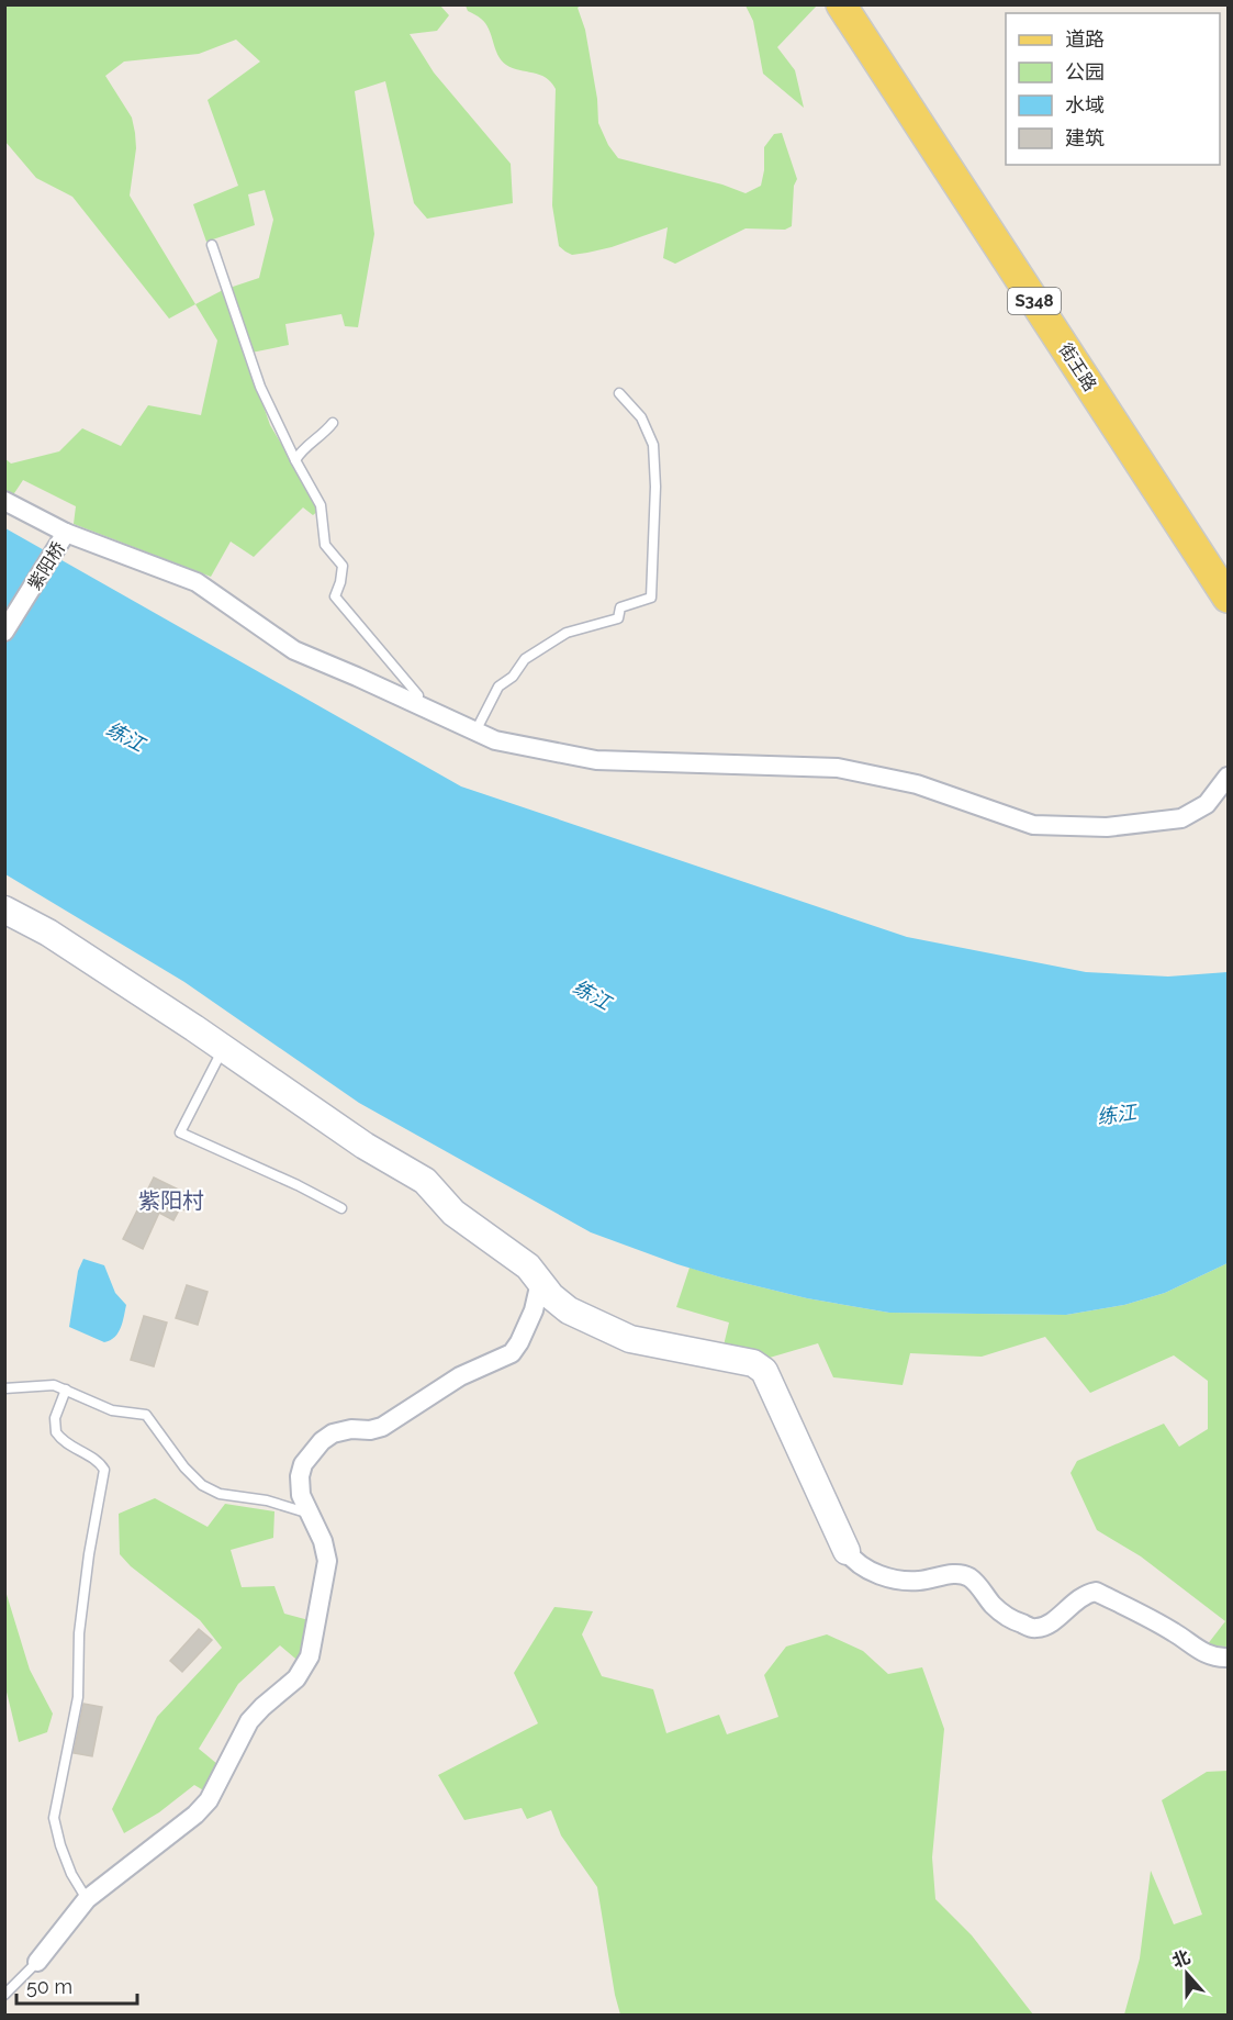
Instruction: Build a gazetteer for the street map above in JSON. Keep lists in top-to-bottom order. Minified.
{"streets":{"main road":["S348","街王路"],"street":["紫阳桥"]},"districts":["紫阳村"],"water":["练江"],"legend":["道路","公园","水域","建筑"],"scale_bar":"50 m","north":"top"}
